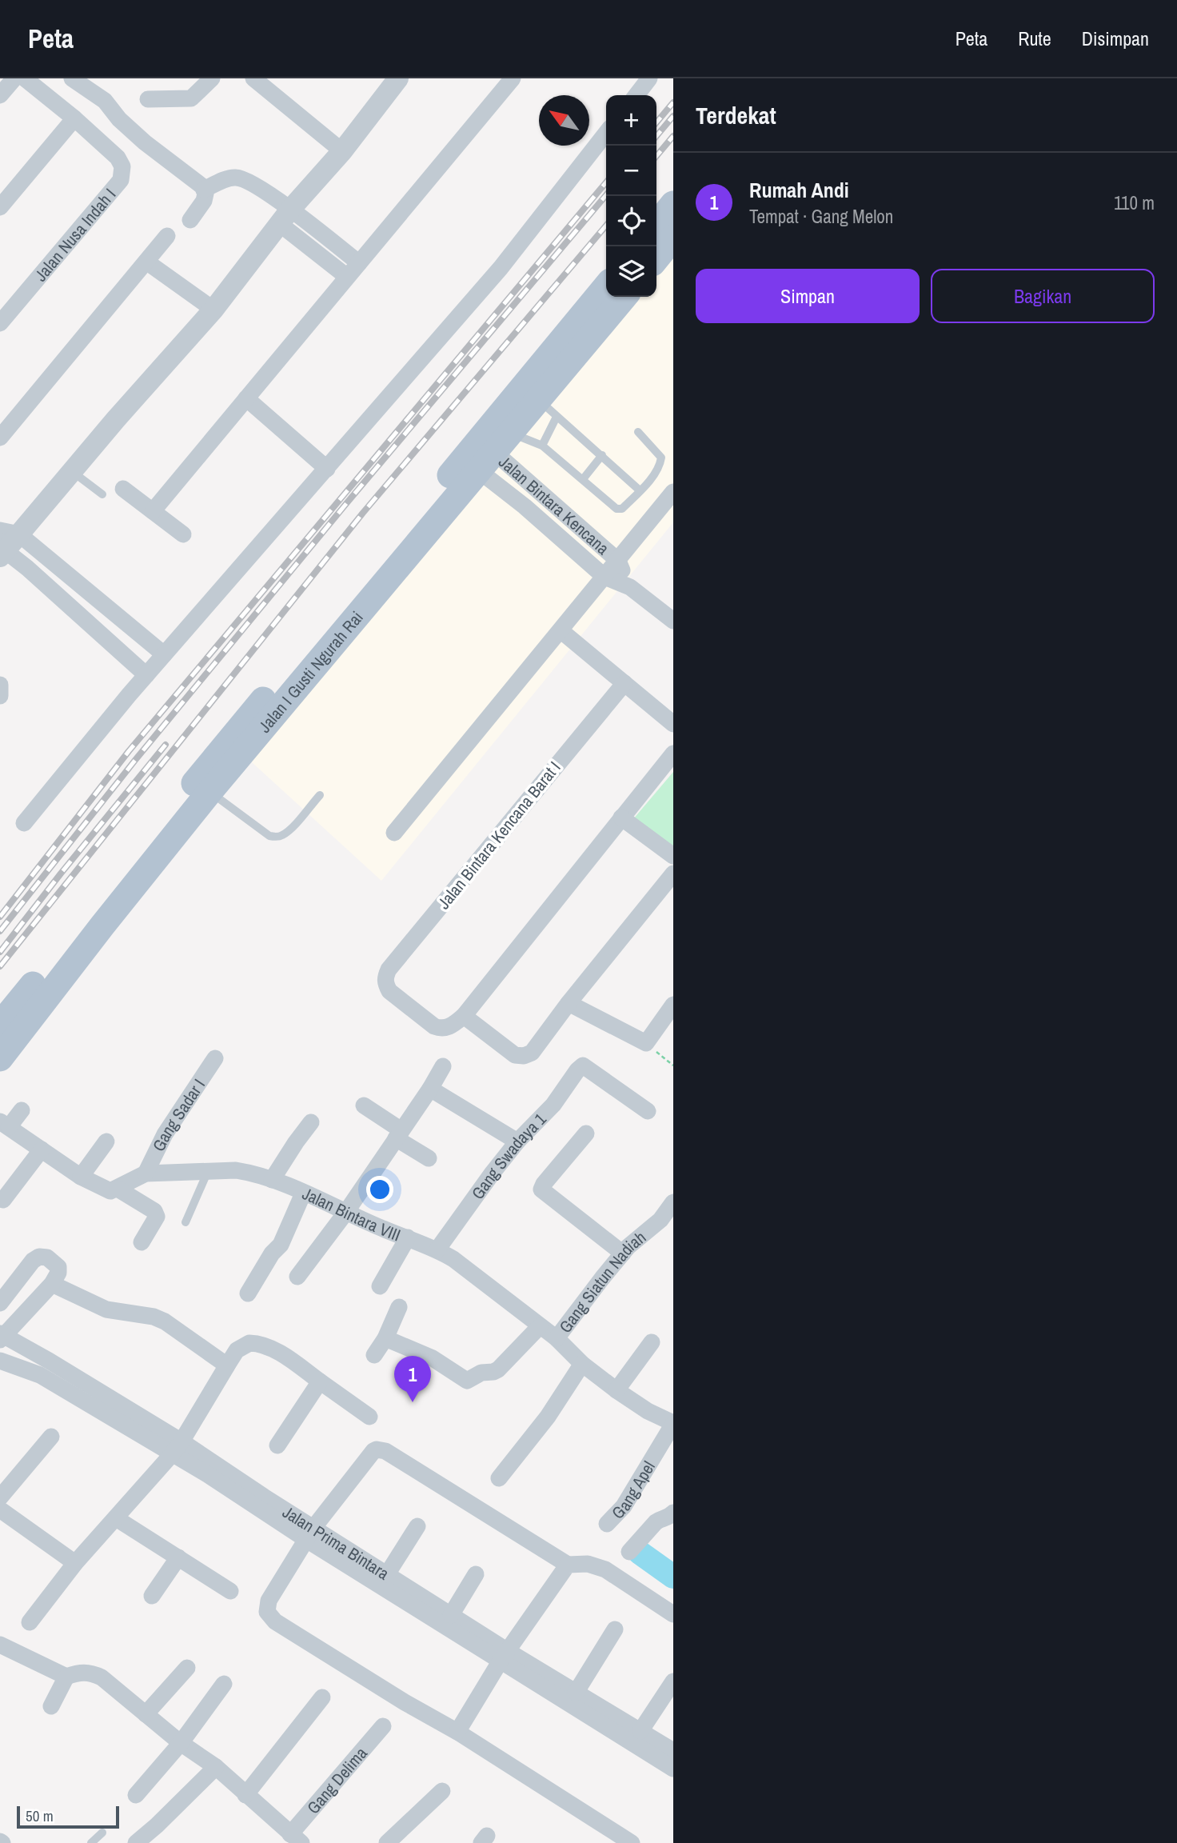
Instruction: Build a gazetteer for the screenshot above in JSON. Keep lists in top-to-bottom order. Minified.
{"streets":{"main road":["Jalan I Gusti Ngurah Rai"],"street":["Jalan Nusa Indah I","Jalan Bintara Kencana","Jalan Bintara Kencana Barat I","Gang Sadar I","Gang Swadaya 1","Jalan Bintara VIII","Gang Siatun Nadiah","Gang Apel","Jalan Prima Bintara","Gang Delima"]},"crossings":[["Jalan Bintara Kencana","Jalan I Gusti Ngurah Rai"],["Gang Sadar I","Jalan Bintara VIII"],["Gang Swadaya 1","Jalan Bintara VIII"],["Jalan Bintara VIII","Gang Siatun Nadiah"],["Jalan Bintara VIII","Gang Apel"]],"scale_bar":"50 m","north":"top left","page":{"header":"Peta","nav":["Peta","Rute","Disimpan"],"heading":"Terdekat","map_buttons":["+","−"],"list":[{"mark":"1","name":"Rumah Andi","note":"Tempat · Gang Melon","value":"110 m"}],"buttons":["Simpan","Bagikan"],"pins":"1","scale":"50 m"}}
